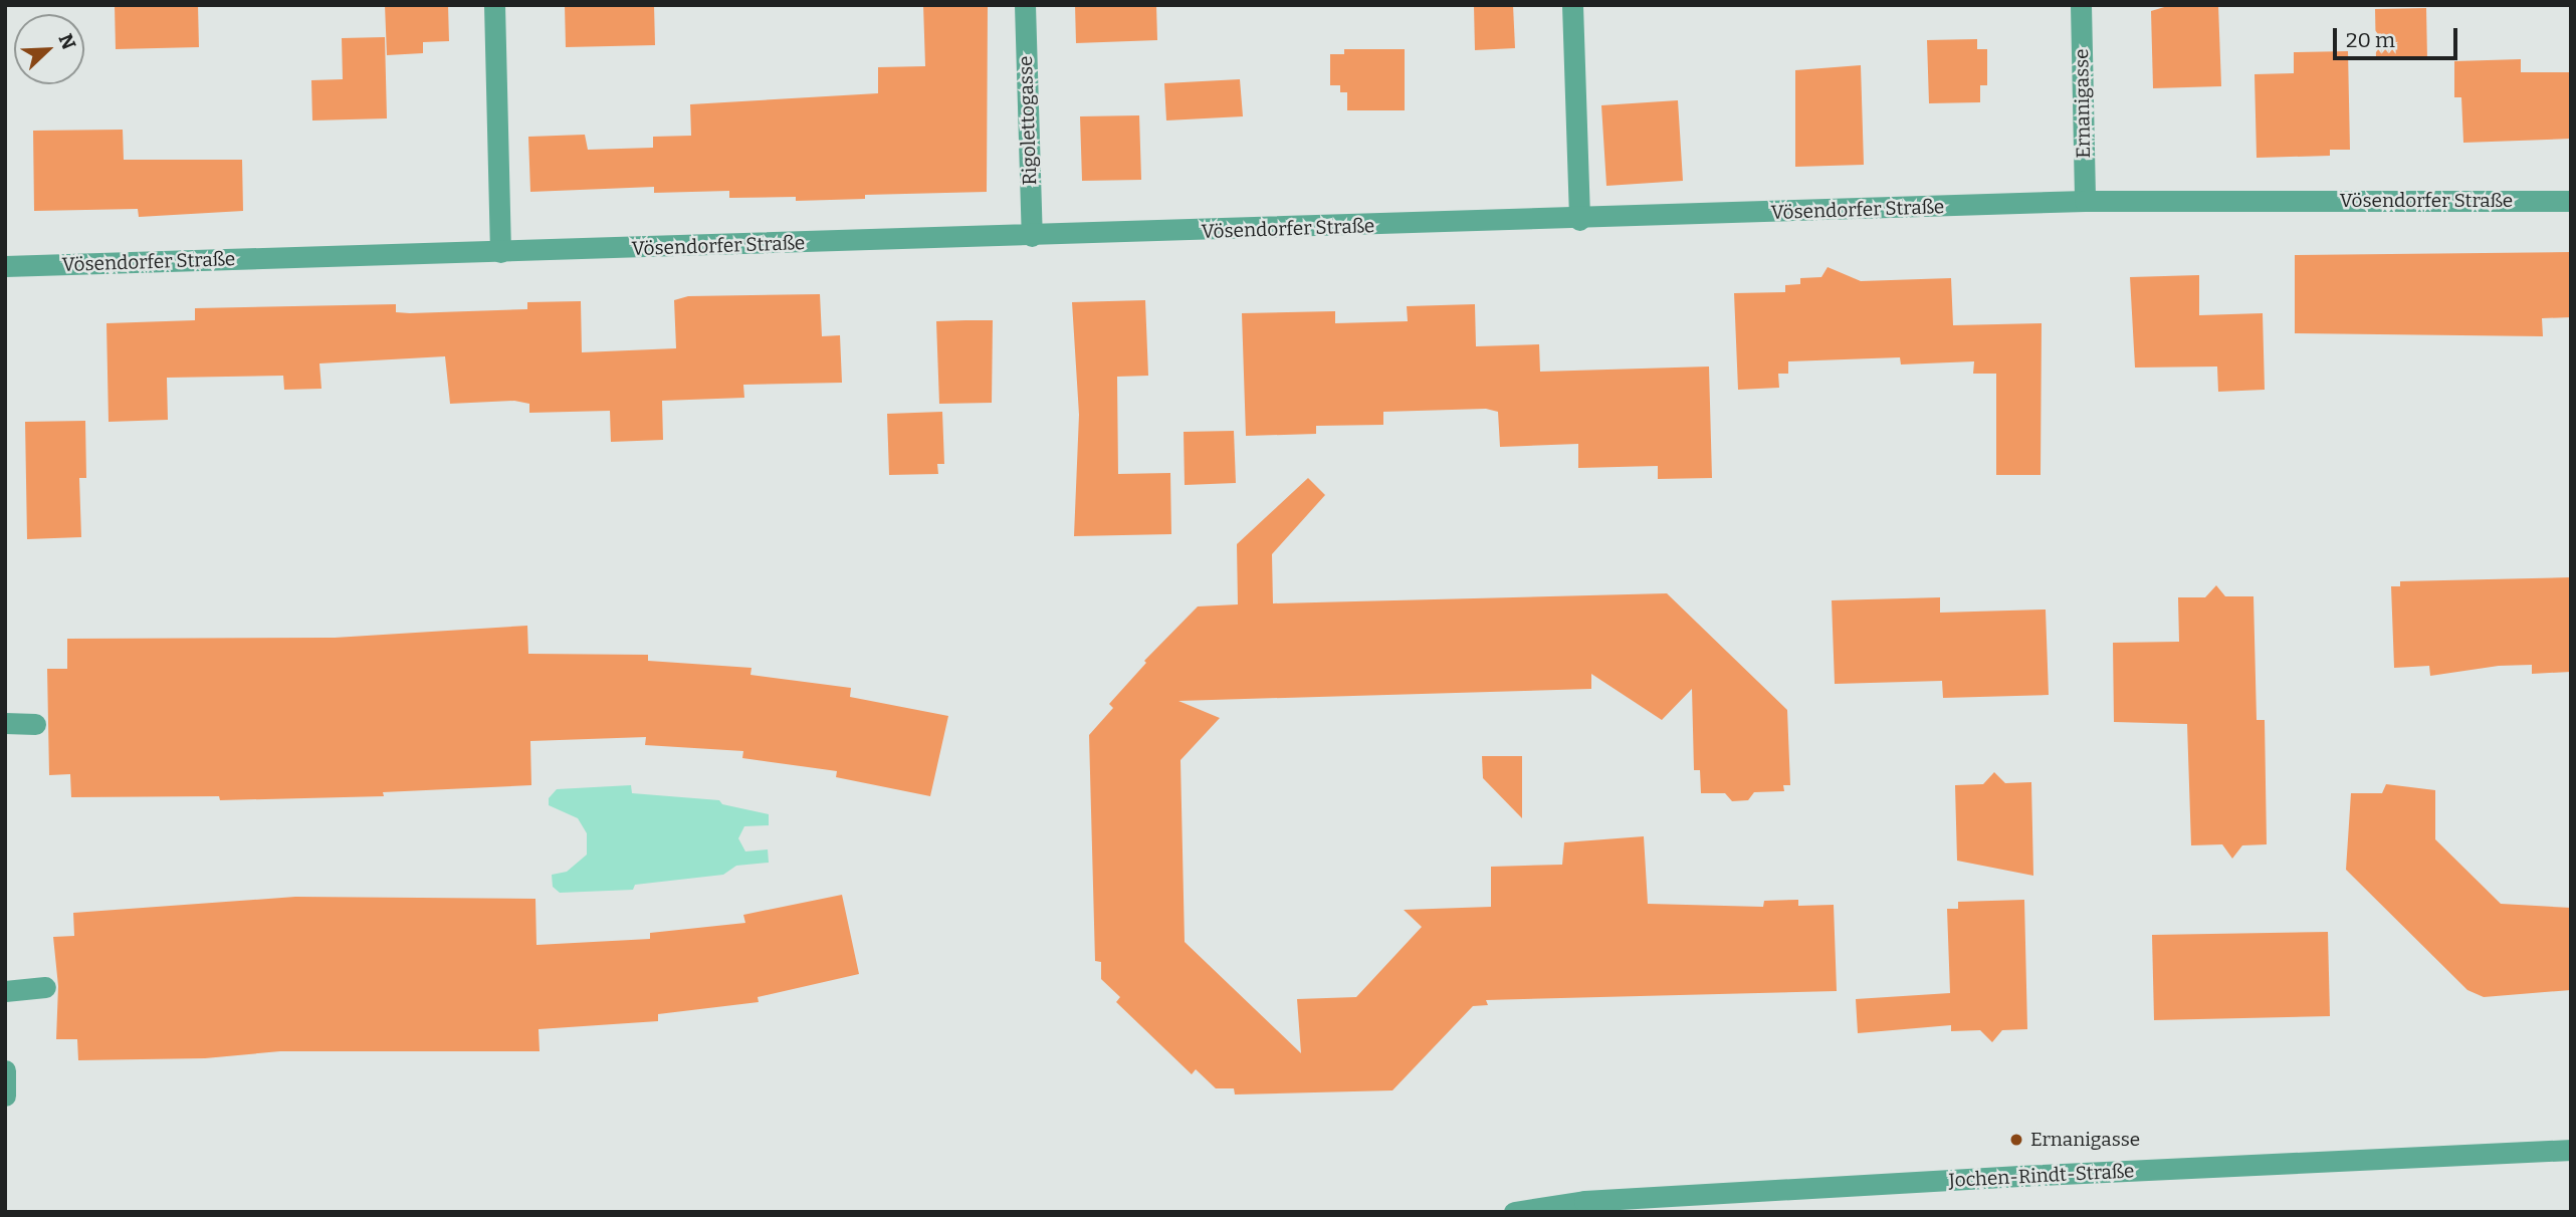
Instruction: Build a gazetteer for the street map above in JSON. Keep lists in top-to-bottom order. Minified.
{"streets":{"street":["Ernanigasse","Rigolettogasse","Vösendorfer Straße","Jochen-Rindt-Straße"]},"crossings":[["Ernanigasse","Vösendorfer Straße"],["Rigolettogasse","Vösendorfer Straße"]],"places":["Ernanigasse"],"scale_bar":"20 m","north":"top right"}
